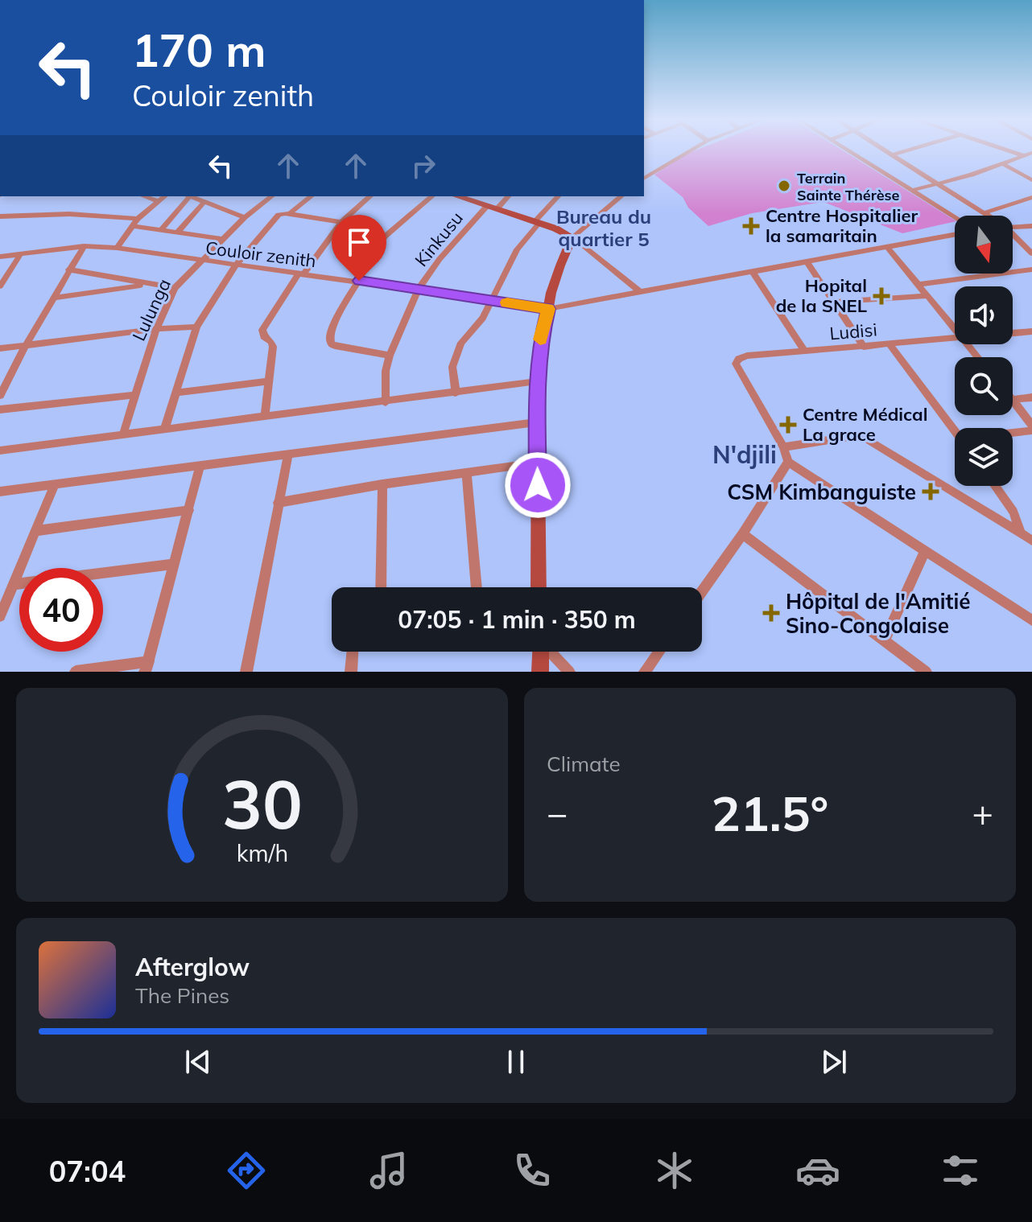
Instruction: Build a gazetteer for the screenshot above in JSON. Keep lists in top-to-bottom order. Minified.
{"streets":{"street":["Kinkusu","Couloir zenith","Lulunga","Ludisi"]},"crossings":[["Kinkusu","Couloir zenith"],["Couloir zenith","Lulunga"]],"districts":["Bureau du quartier 5","N'djili"],"places":{"other":["Terrain Sainte Thérèse"],"health":["Centre Hospitalier la samaritain","Hopital de la SNEL","Centre Médical La grace","CSM Kimbanguiste","Hôpital de l'Amitié Sino-Congolaise"]},"north":"bottom","page":{"turn":["170 m","Couloir zenith"],"limit":"40","trip":"07:05 · 1 min · 350 m","tile":"Climate","heat":["−","21.5°","+"],"song":["Afterglow","The Pines"],"tabs":"07:04","gauge":["30","km/h"]}}
